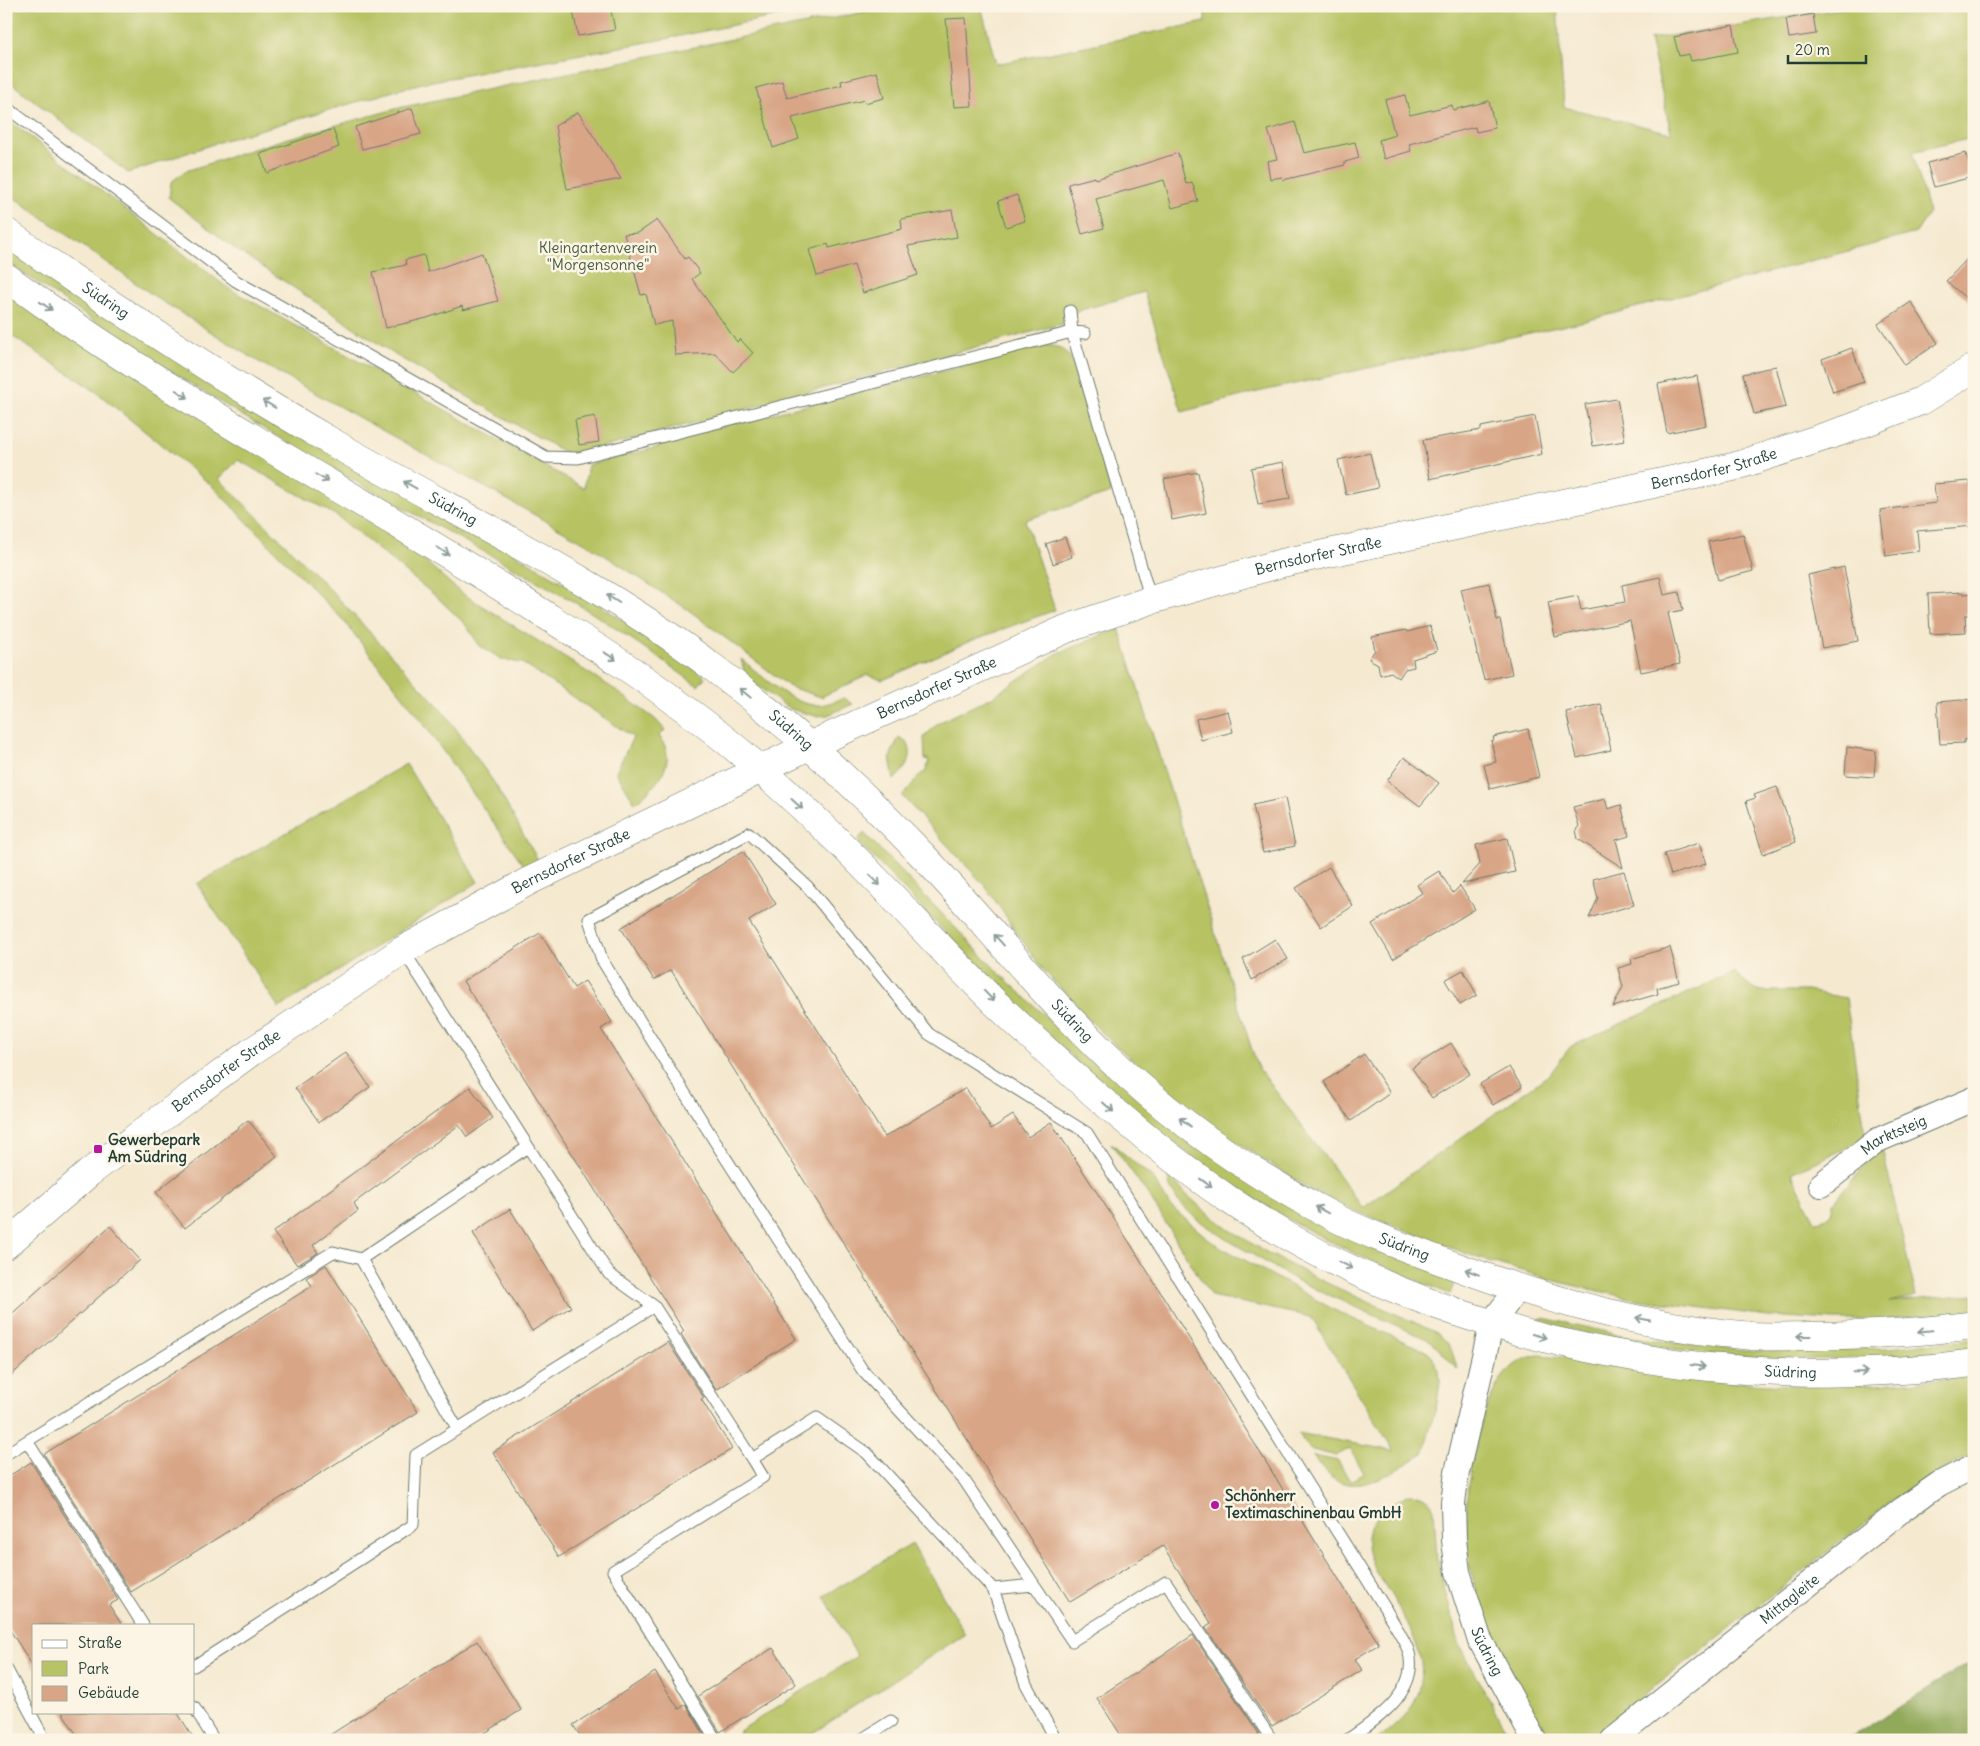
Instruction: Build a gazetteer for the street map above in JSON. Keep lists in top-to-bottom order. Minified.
{"streets":{"main road":["Südring","Bernsdorfer Straße"],"street":["Marktsteig","Mittagleite"]},"crossings":[["Südring","Bernsdorfer Straße"]],"parks":["Kleingartenverein \"Morgensonne\""],"places":{"transit":["Gewerbepark Am Südring"],"other":["Schönherr Textimaschinenbau GmbH"]},"legend":["Straße","Park","Gebäude"],"scale_bar":"20 m"}
